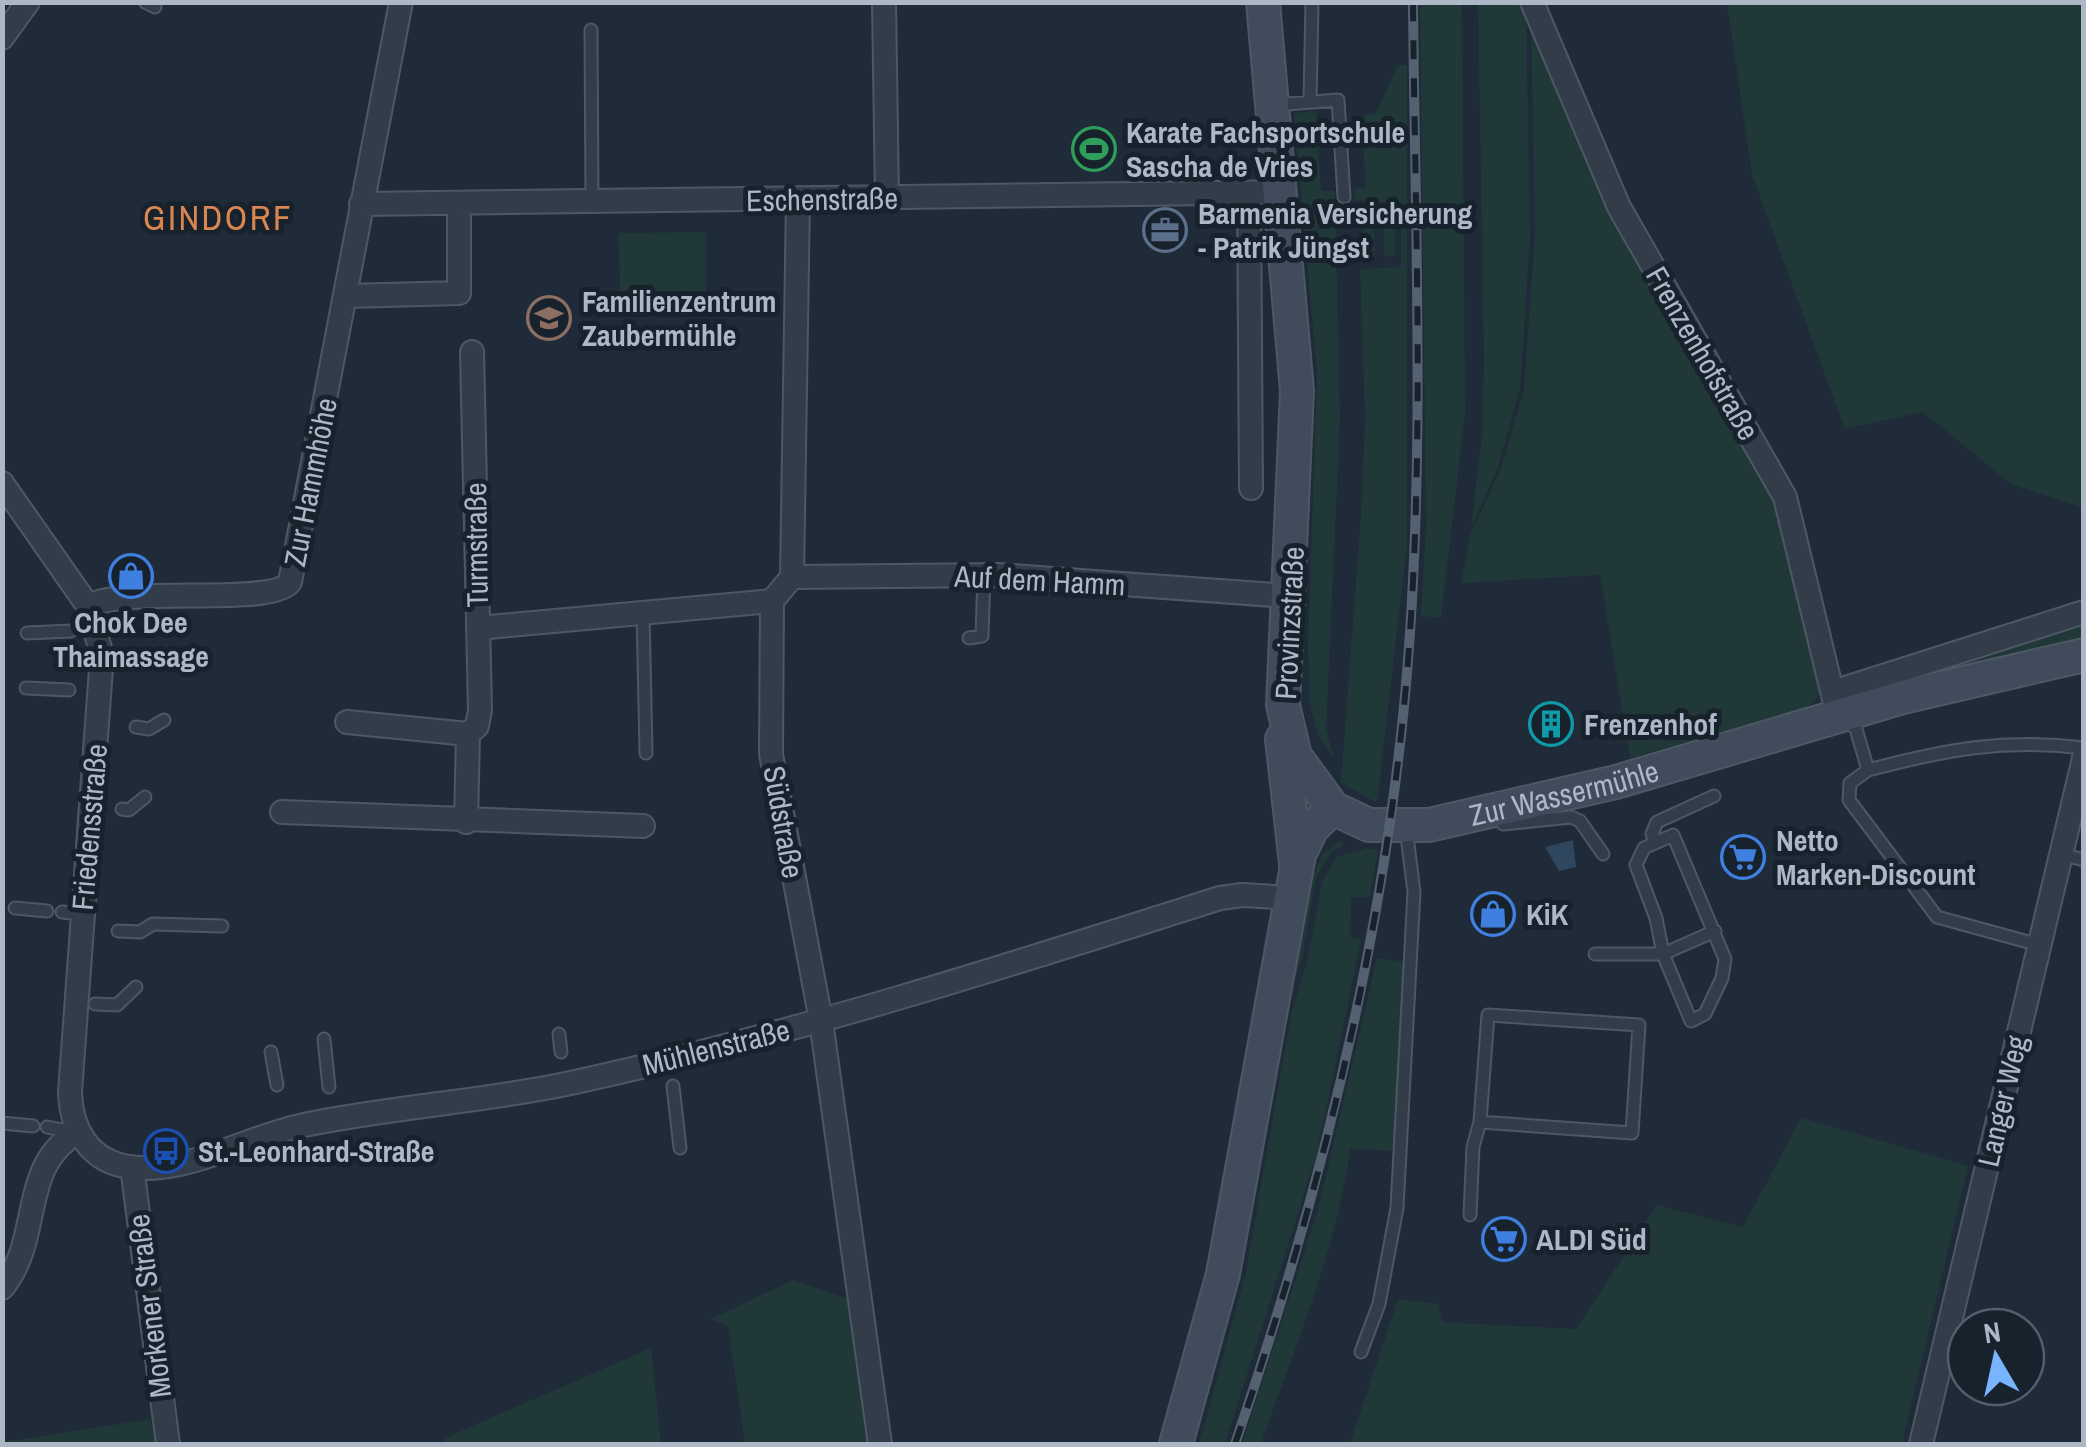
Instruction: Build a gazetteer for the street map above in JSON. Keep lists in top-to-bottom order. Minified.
{"streets":{"main road":["Provinzstraße","Zur Wassermühle"],"street":["Eschenstraße","Frenzenhofstraße","Zur Hammhöhe","Turmstraße","Auf dem Hamm","Südstraße","Friedensstraße","Mühlenstraße","Langer Weg","Morkener Straße"]},"crossings":[["Eschenstraße","Zur Hammhöhe"],["Eschenstraße","Provinzstraße"],["Frenzenhofstraße","Zur Wassermühle"],["Zur Hammhöhe","Friedensstraße"],["Auf dem Hamm","Provinzstraße"],["Provinzstraße","Zur Wassermühle"],["Südstraße","Mühlenstraße"],["Mühlenstraße","Morkener Straße"]],"districts":["GINDORF"],"places":{"sports":["Karate Fachsportschule Sascha de Vries"],"office":["Barmenia Versicherung - Patrik Jüngst"],"school or university":["Familienzentrum Zaubermühle"],"shop":["Chok Dee Thaimassage","KiK"],"building":["Frenzenhof"],"supermarket":["Netto Marken-Discount","ALDI Süd"],"bus stop":["St.-Leonhard-Straße"]},"north":"top"}
